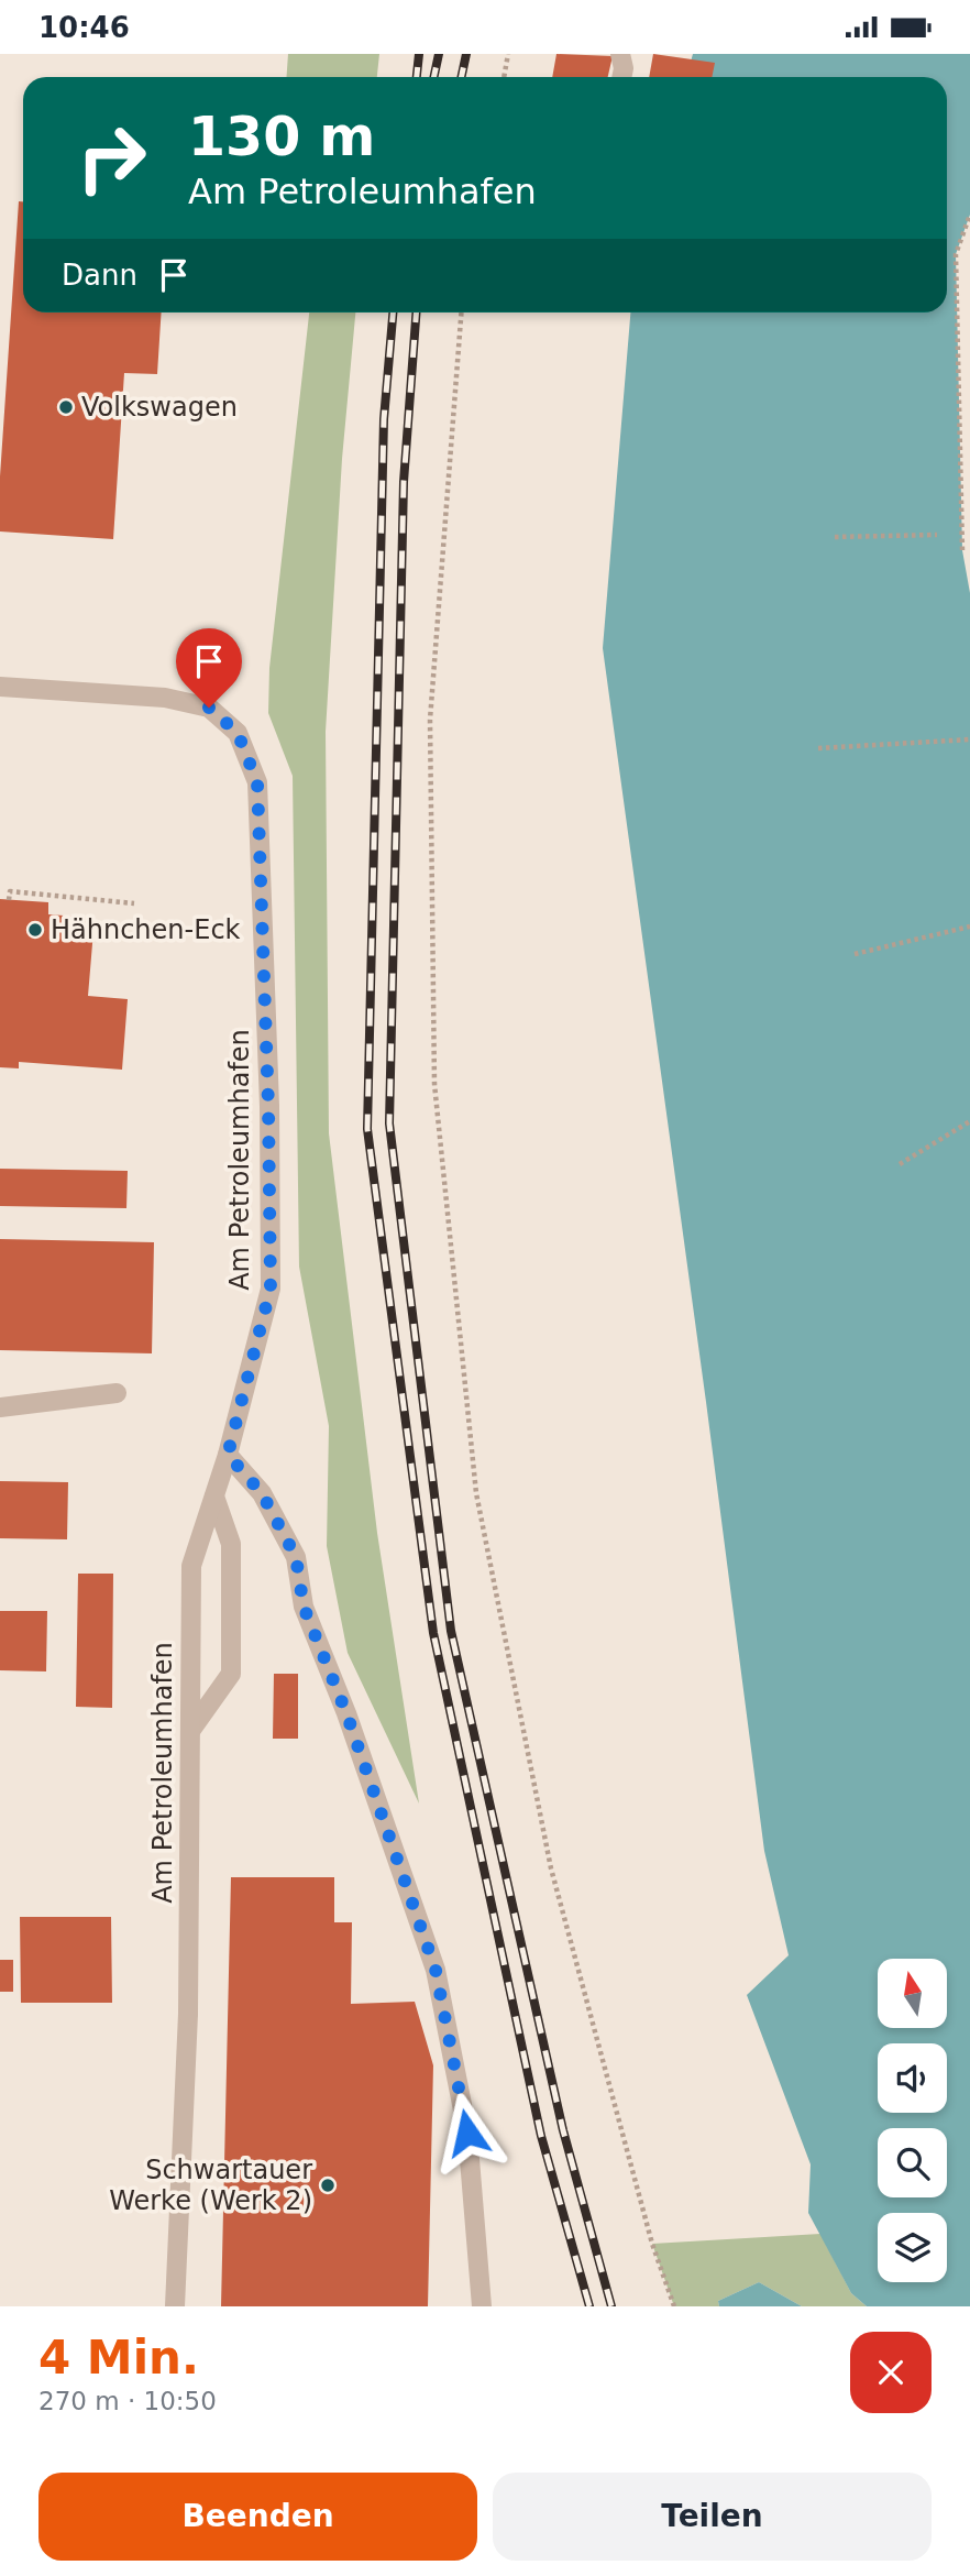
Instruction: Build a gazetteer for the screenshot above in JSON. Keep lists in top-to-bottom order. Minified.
{"streets":{"street":["Am Petroleumhafen"]},"places":["Volkswagen","Hähnchen-Eck","Schwartauer Werke (Werk 2)"],"north":"top","page":{"status":"10:46","turn":["130 m","Am Petroleumhafen"],"then":"Dann","heading":["4 Min.","270 m · 10:50"],"buttons":["Beenden","Teilen"]}}
